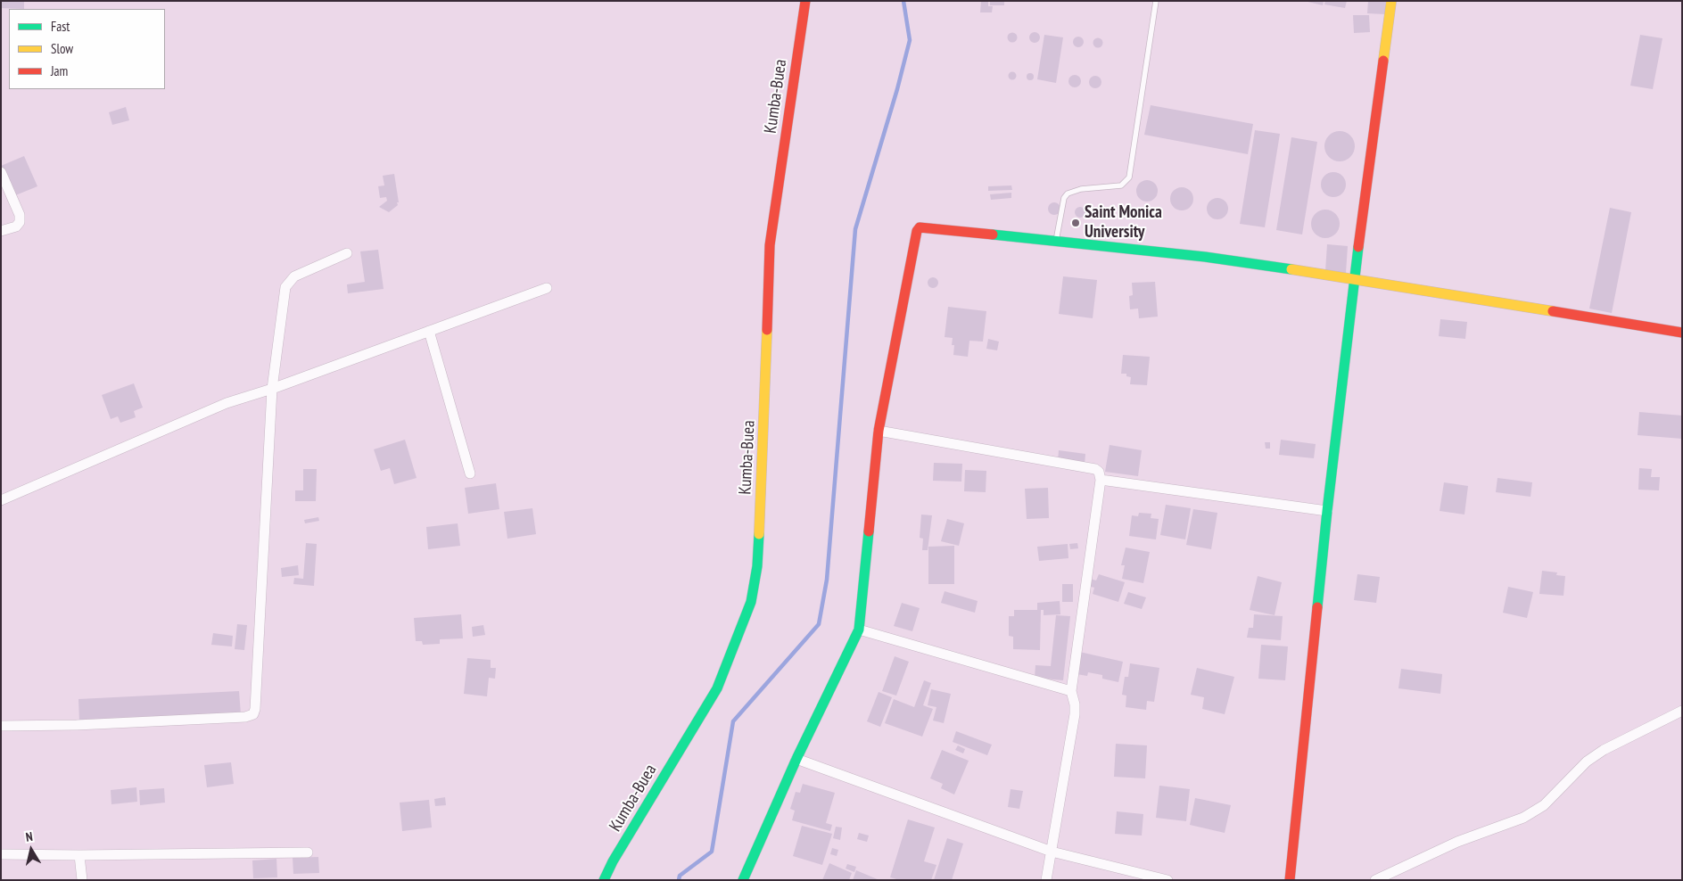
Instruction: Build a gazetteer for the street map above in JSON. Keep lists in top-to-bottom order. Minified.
{"streets":{"main road":["Kumba-Buea"]},"places":["Saint Monica University"],"legend":["Fast","Slow","Jam"],"north":"top"}
